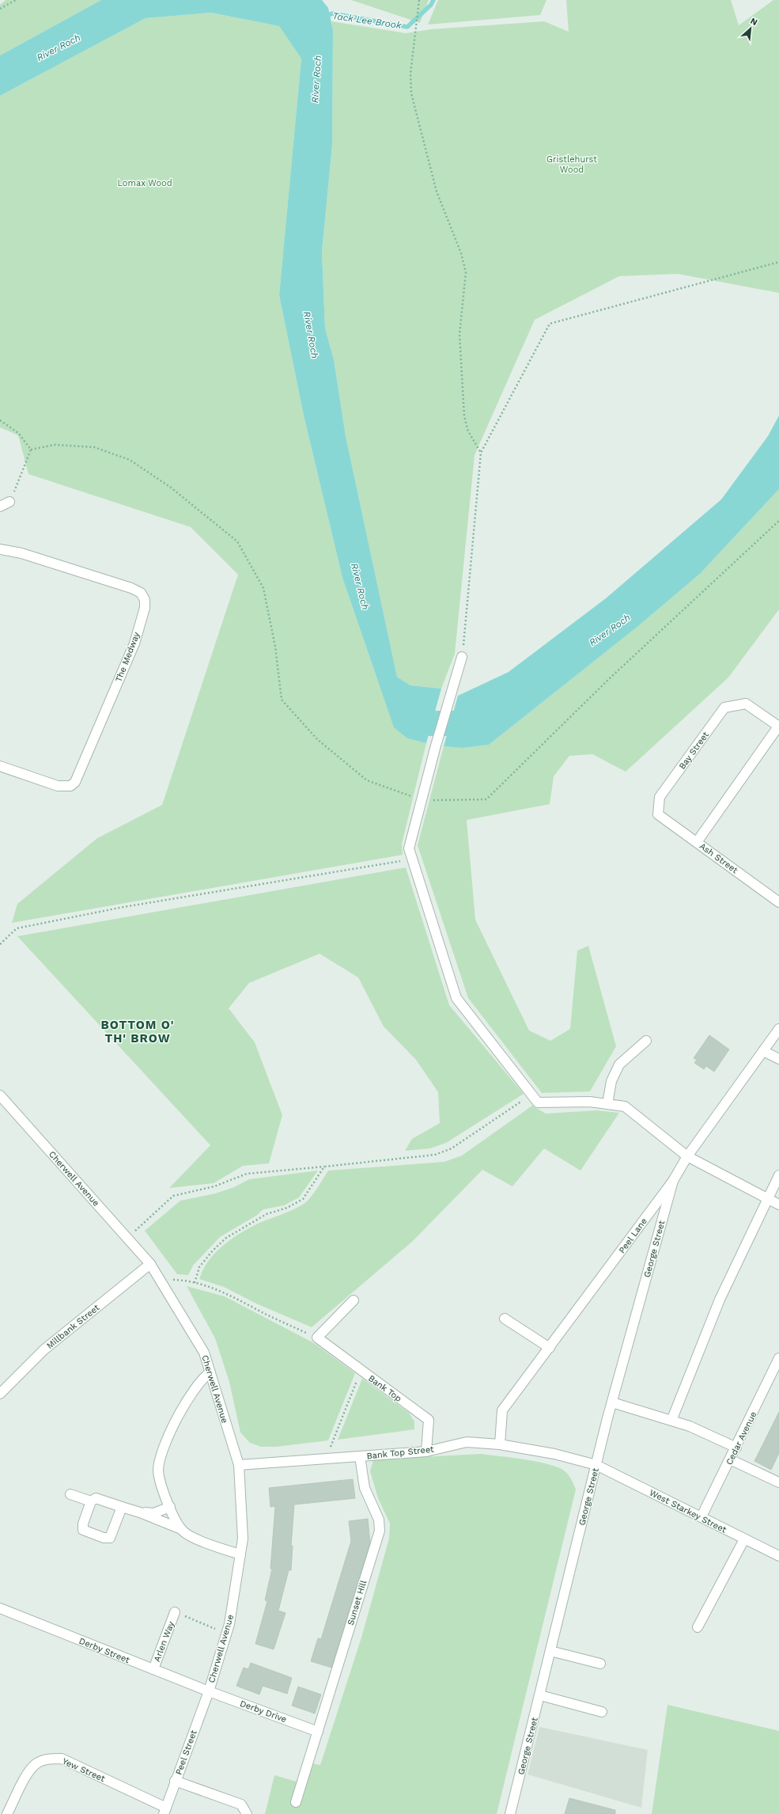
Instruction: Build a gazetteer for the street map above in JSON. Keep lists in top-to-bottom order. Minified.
{"streets":{"street":["The Medway","Bay Street","Ash Street","Cherwell Avenue","Peel Lane","George Street","Millbank Street","Bank Top","Cedar Avenue","Bank Top Street","West Starkey Street","Sunset Hill","Arlen Way","Derby Street","Derby Drive","Peel Street","Yew Street"]},"crossings":[["Bay Street","Ash Street"],["Cherwell Avenue","Millbank Street"],["Cherwell Avenue","Bank Top Street"],["Cherwell Avenue","Arlen Way"],["Cherwell Avenue","Derby Street"],["Cherwell Avenue","Derby Drive"],["Cherwell Avenue","Peel Street"],["Peel Lane","George Street"],["Peel Lane","Bank Top Street"],["George Street","Bank Top Street"],["George Street","West Starkey Street"],["Bank Top","Bank Top Street"],["Cedar Avenue","West Starkey Street"],["Bank Top Street","West Starkey Street"],["Bank Top Street","Sunset Hill"],["Sunset Hill","Derby Drive"],["Arlen Way","Derby Street"],["Derby Street","Derby Drive"],["Derby Street","Peel Street"],["Derby Drive","Peel Street"],["Peel Street","Yew Street"]],"districts":["BOTTOM O' TH' BROW"],"water":["Tack Lee Brook","River Roch"],"parks":["Gristlehurst Wood","Lomax Wood"],"north":"top right"}
